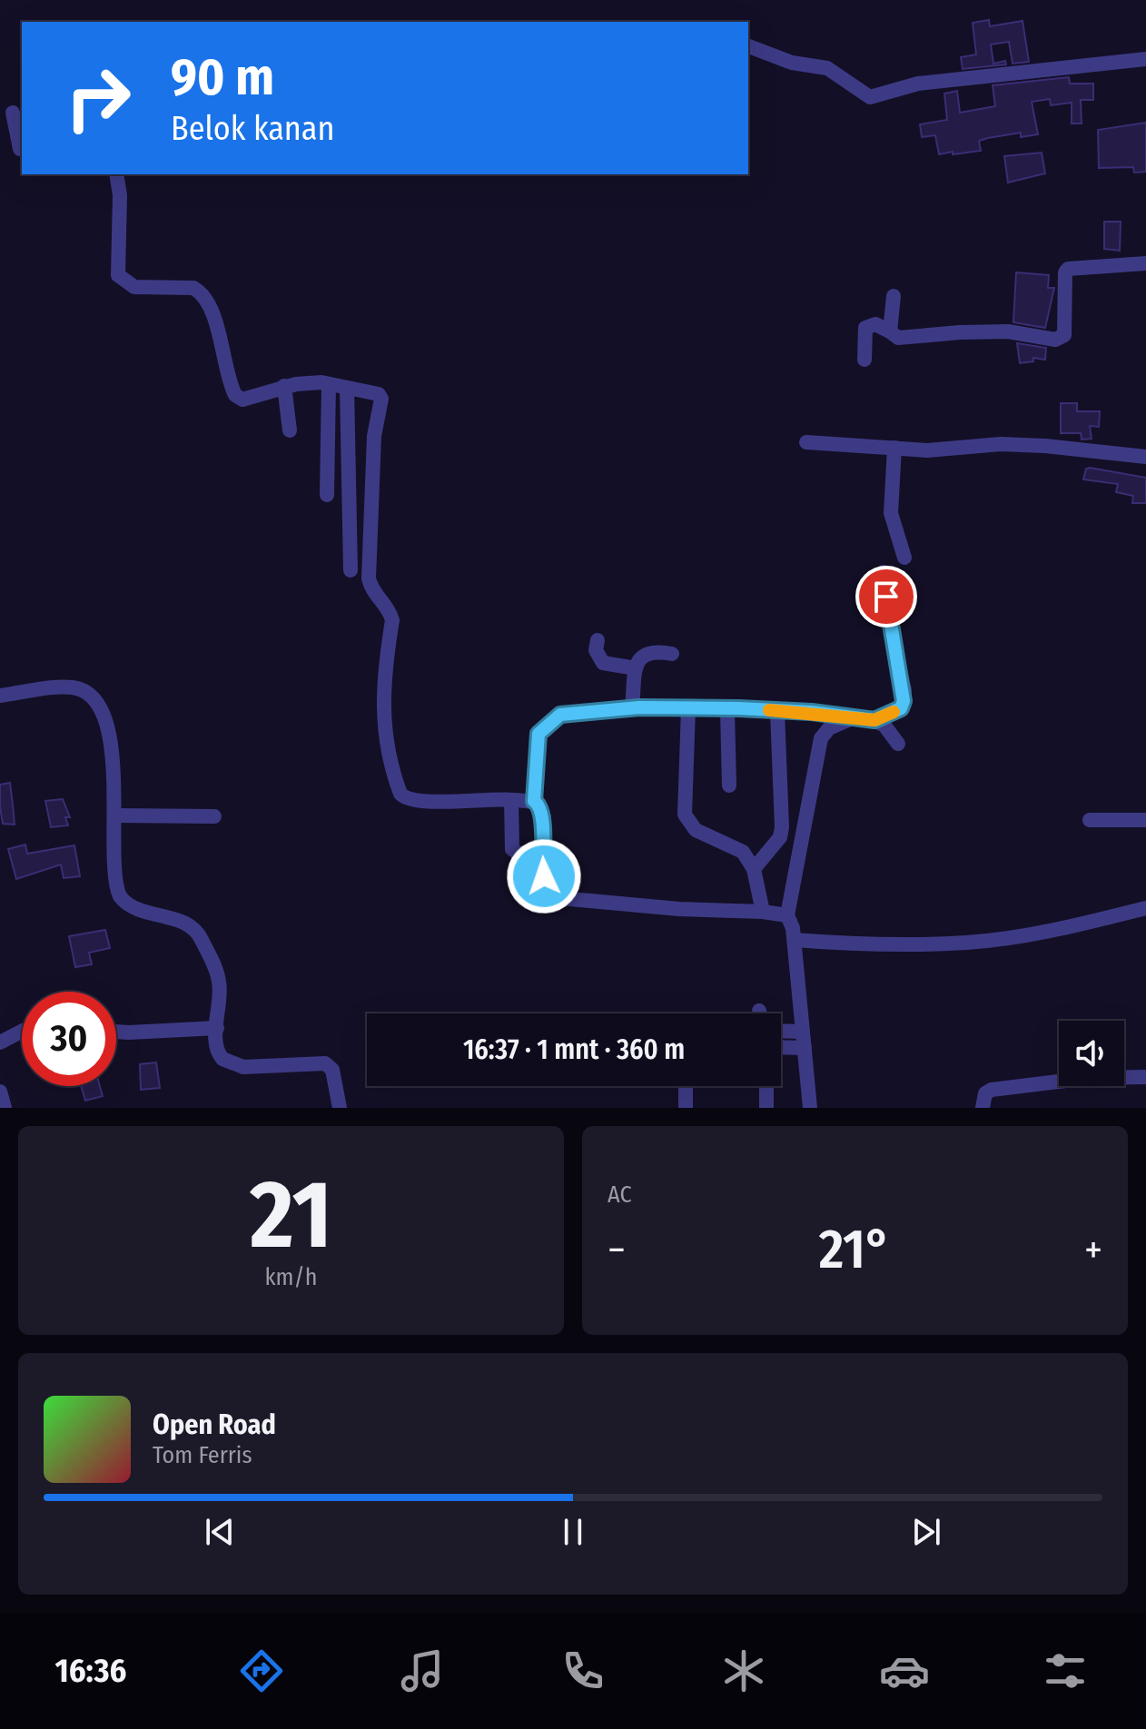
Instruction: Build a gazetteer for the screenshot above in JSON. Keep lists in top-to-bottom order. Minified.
{"page":{"turn":["90 m","Belok kanan"],"limit":"30","trip":"16:37 · 1 mnt · 360 m","tile":[["21","km/h"],"AC"],"heat":["−","21°","+"],"song":["Open Road","Tom Ferris"],"tabs":"16:36"}}
